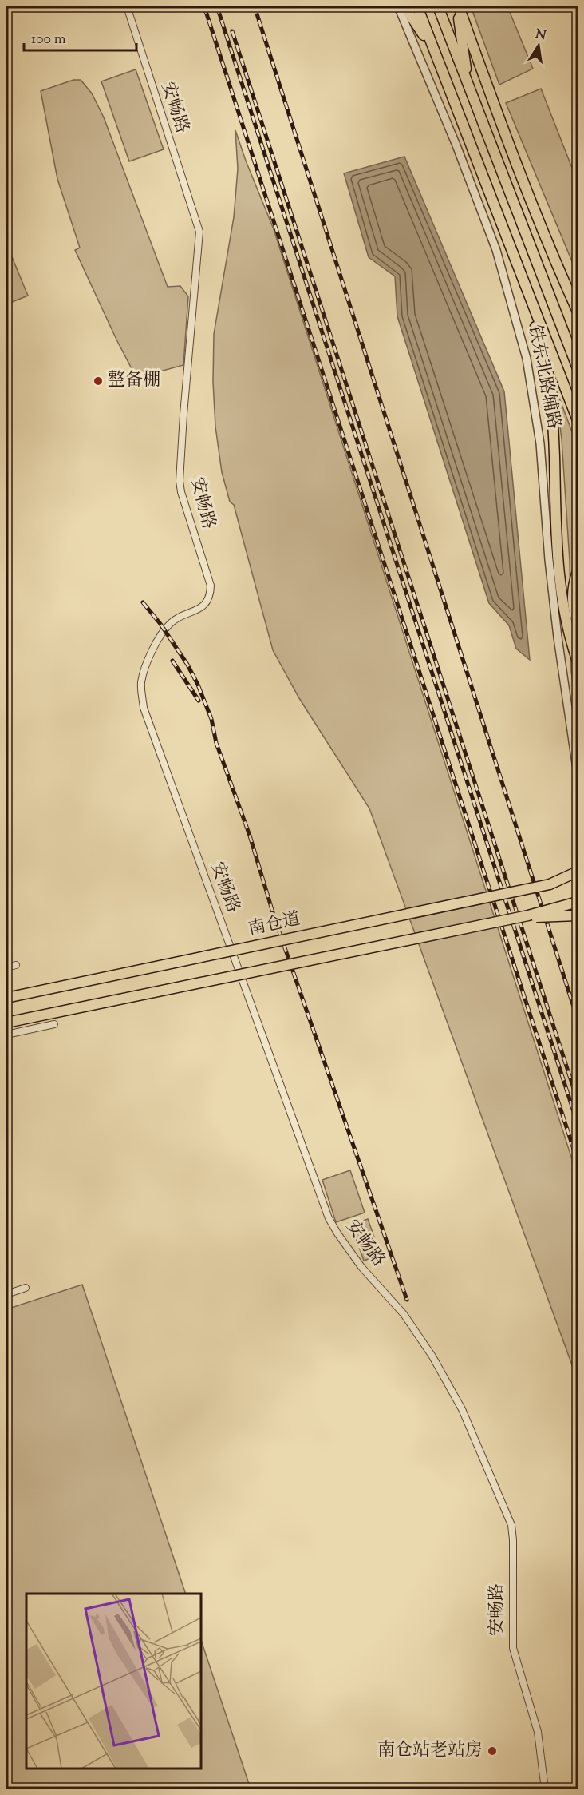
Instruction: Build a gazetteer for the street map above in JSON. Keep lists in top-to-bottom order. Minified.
{"streets":{"highway":["南仓道"],"street":["安畅路","铁东北路辅路"]},"places":["整备棚","南仓站老站房"],"scale_bar":"100 m","north":"top"}
